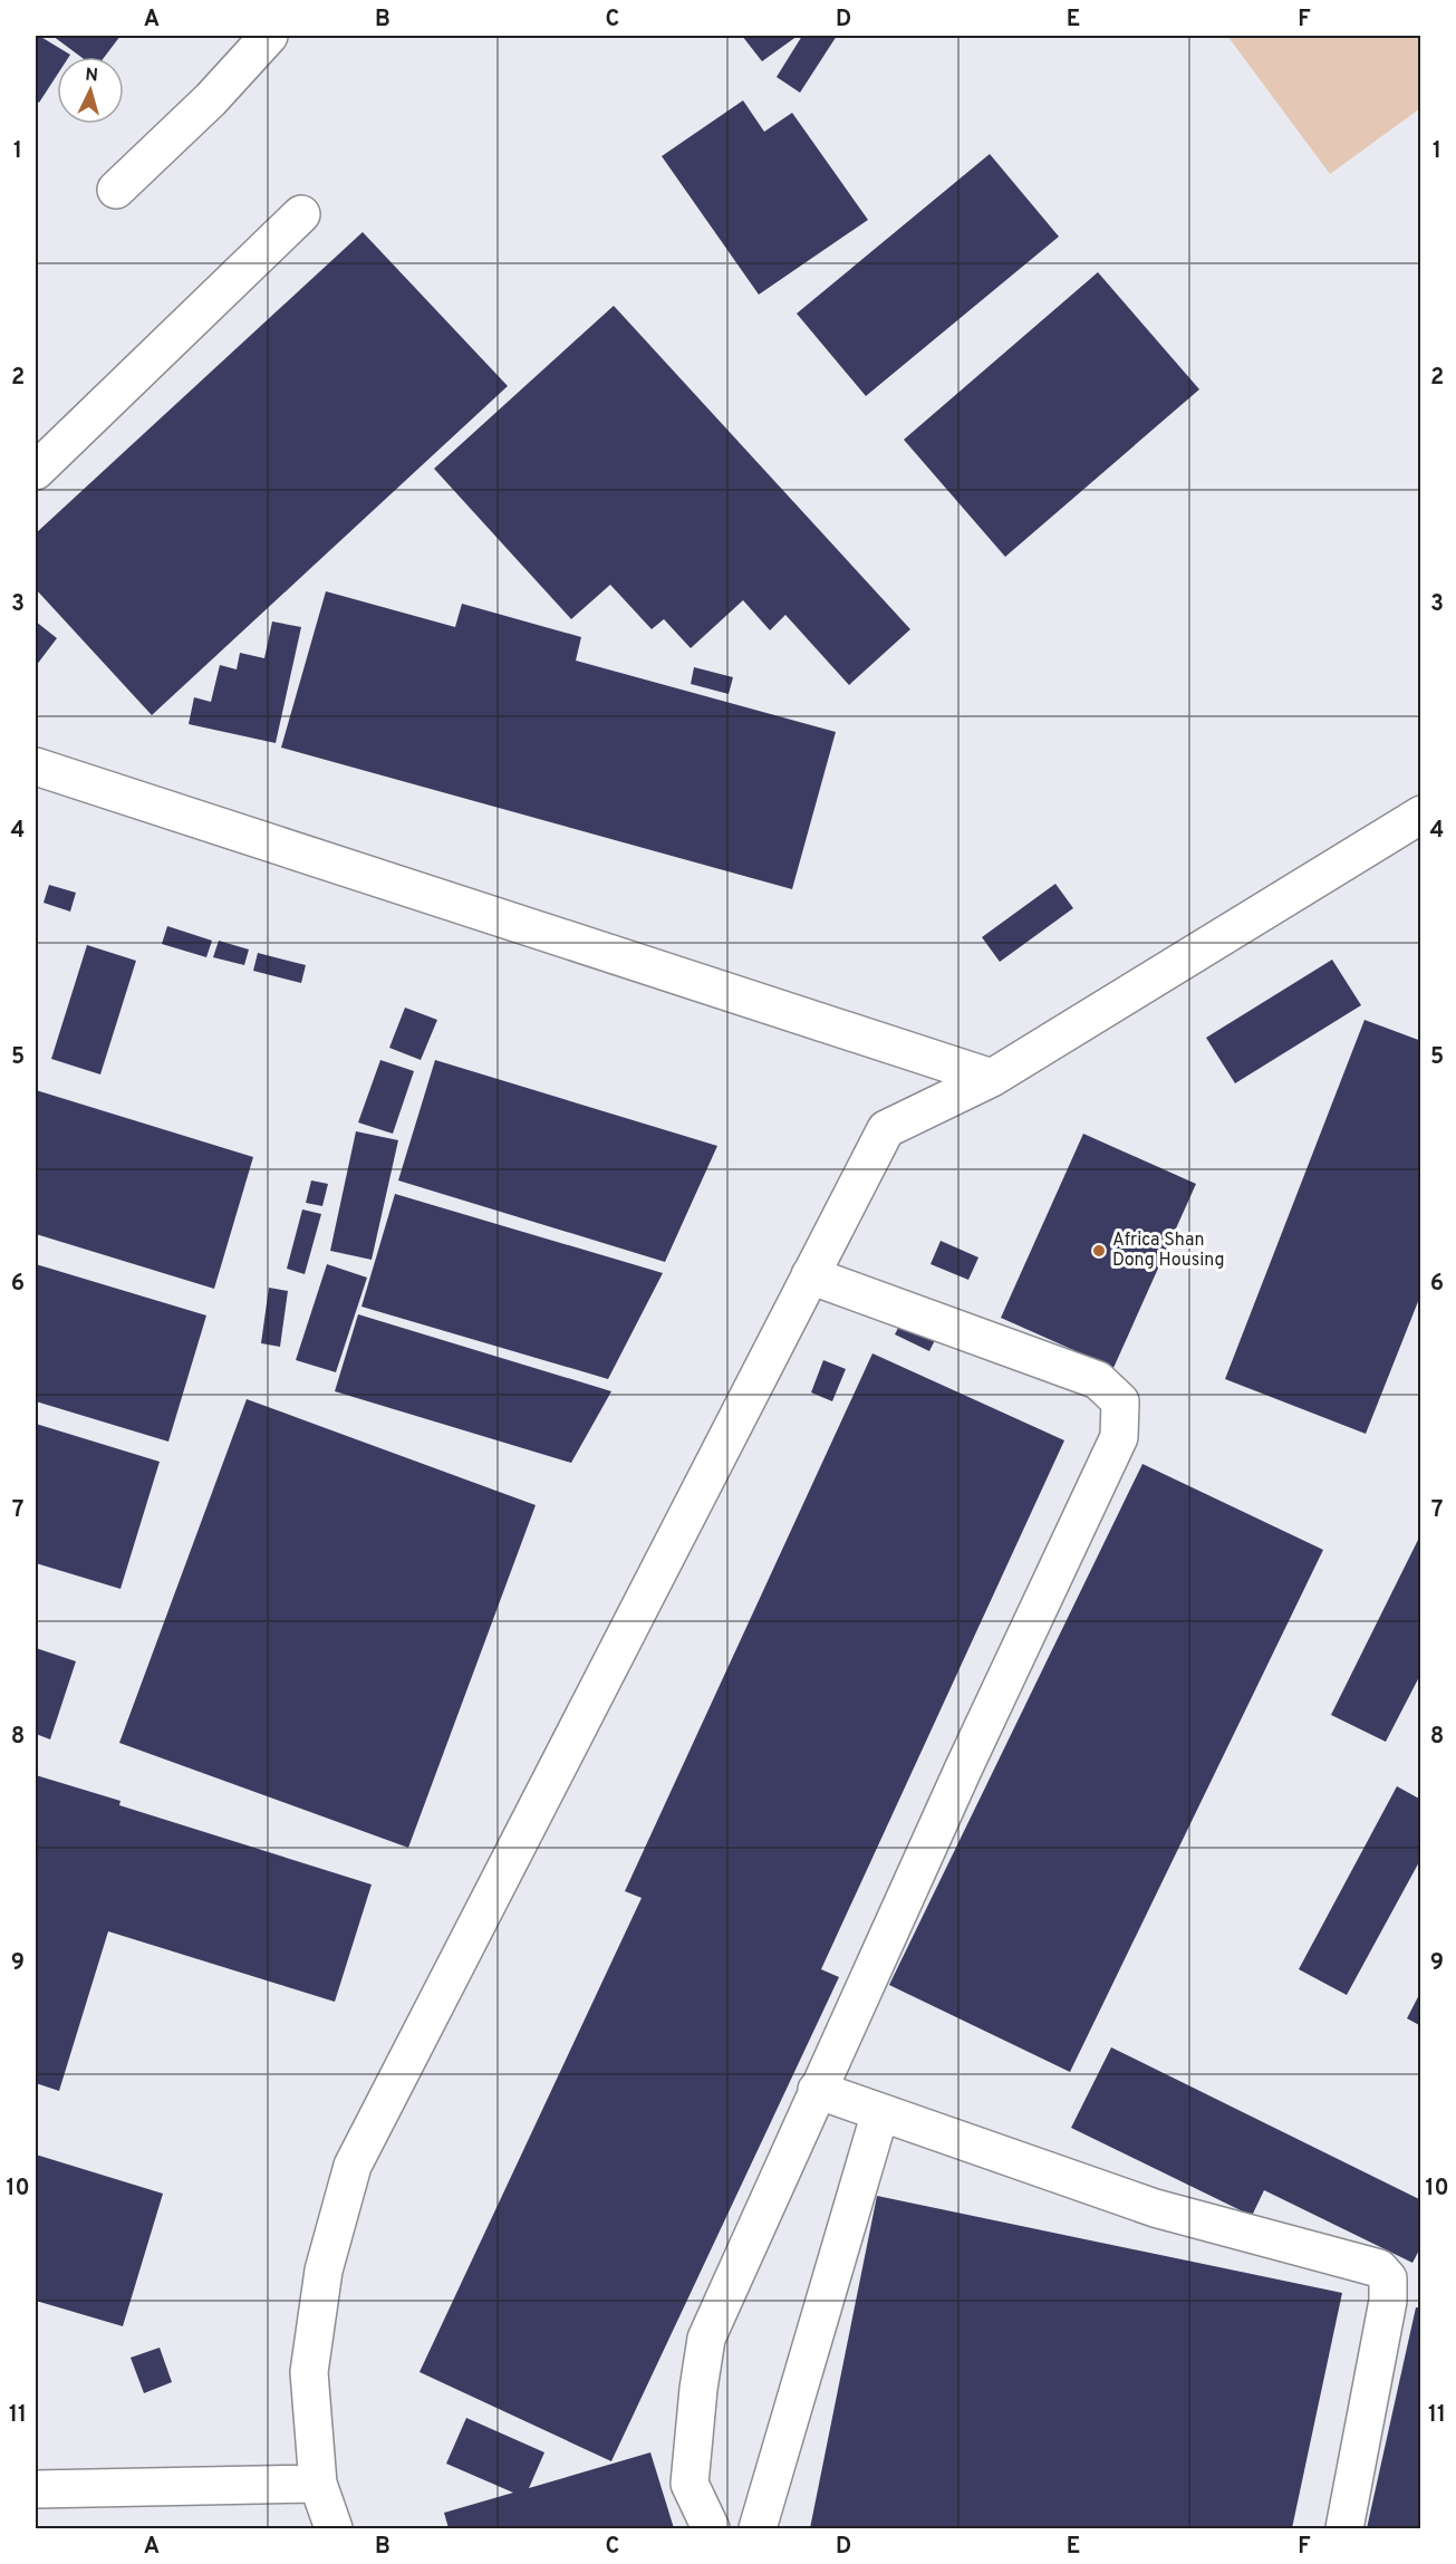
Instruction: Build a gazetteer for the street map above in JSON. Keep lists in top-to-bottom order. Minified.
{"places":["Africa Shan Dong Housing"],"north":"top","grid":{"columns":["A","B","C","D","E","F"],"rows":["1","2","3","4","5","6","7","8","9","10","11"]}}
